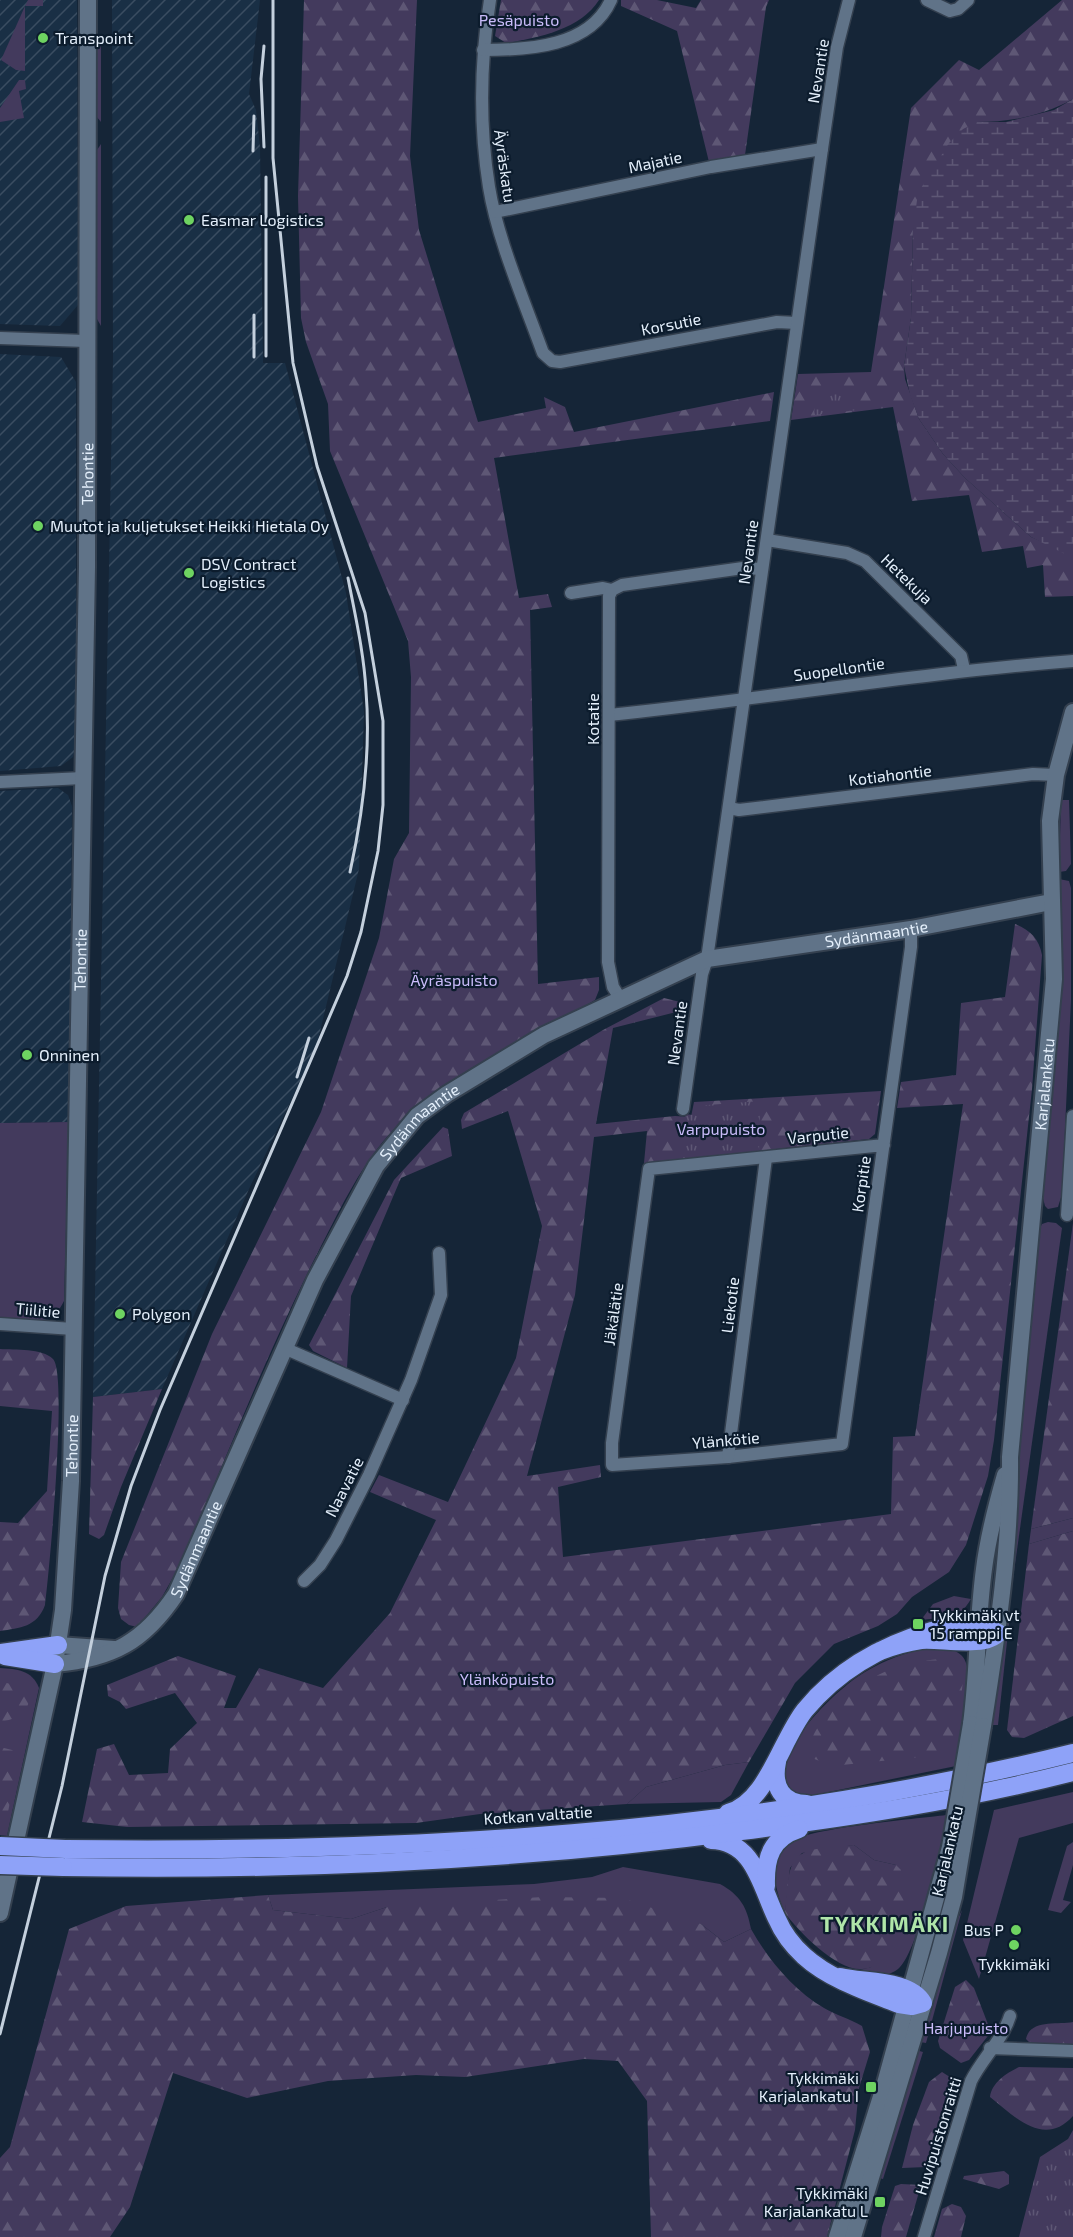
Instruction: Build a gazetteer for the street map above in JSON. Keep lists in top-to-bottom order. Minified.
{"streets":{"highway":["Kotkan valtatie"],"street":["Nevantie","Majatie","Äyräskatu","Korsutie","Tehontie","Hetekuja","Suopellontie","Kotatie","Kotiahontie","Sydänmaantie","Karjalankatu","Varputie","Korpitie","Liekotie","Tiilitie","Jäkälätie","Ylänkötie","Naavatie","Huvipuistonraitti"]},"crossings":[["Nevantie","Majatie"],["Nevantie","Korsutie"],["Nevantie","Hetekuja"],["Nevantie","Suopellontie"],["Nevantie","Kotiahontie"],["Nevantie","Sydänmaantie"],["Majatie","Äyräskatu"],["Äyräskatu","Korsutie"],["Tehontie","Sydänmaantie"],["Tehontie","Tiilitie"],["Hetekuja","Suopellontie"],["Suopellontie","Kotatie"],["Kotatie","Sydänmaantie"],["Kotiahontie","Karjalankatu"],["Sydänmaantie","Karjalankatu"],["Sydänmaantie","Korpitie"],["Varputie","Korpitie"],["Varputie","Liekotie"],["Varputie","Jäkälätie"],["Korpitie","Ylänkötie"],["Liekotie","Ylänkötie"],["Jäkälätie","Ylänkötie"]],"districts":["TYKKIMÄKI"],"parks":["Pesäpuisto","Äyräspuisto","Varpupuisto","Ylänköpuisto","Harjupuisto"],"places":{"other":["Transpoint","Easmar Logistics","Muutot ja kuljetukset Heikki Hietala Oy","DSV Contract Logistics","Onninen","Polygon","Bus P","Tykkimäki"],"transit":["Tykkimäki vt 15 ramppi E","Tykkimäki Karjalankatu I","Tykkimäki Karjalankatu L"]}}
